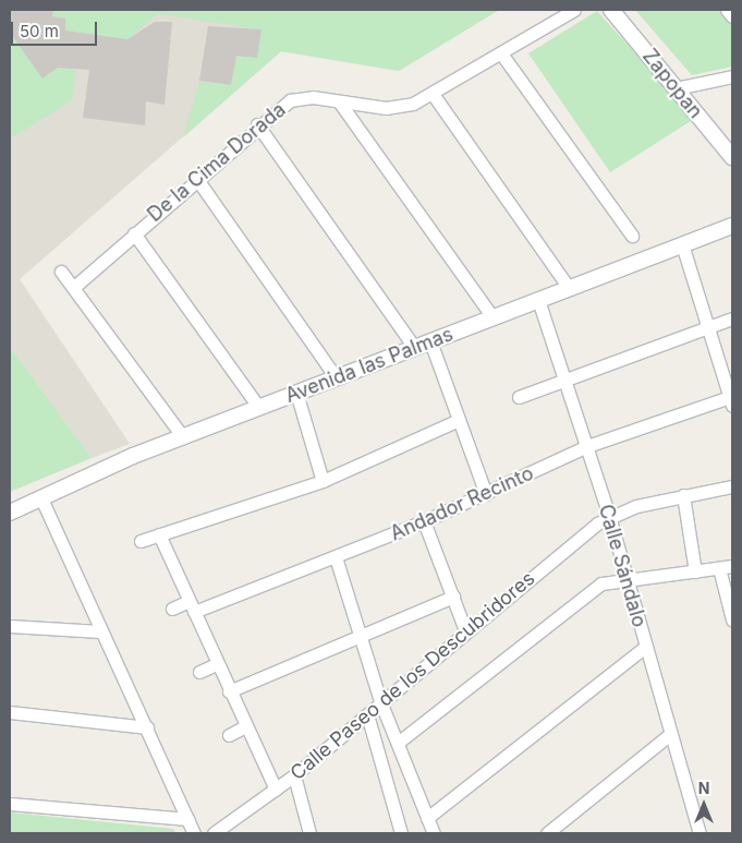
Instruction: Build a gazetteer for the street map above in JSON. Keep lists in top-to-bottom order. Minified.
{"streets":{"street":["Zapopan","De la Cima Dorada","Avenida las Palmas","Andador Recinto","Calle Sándalo","Calle Paseo de los Descubridores"]},"crossings":[["Avenida las Palmas","Calle Sándalo"],["Andador Recinto","Calle Sándalo"],["Calle Sándalo","Calle Paseo de los Descubridores"]],"scale_bar":"50 m","north":"top"}
